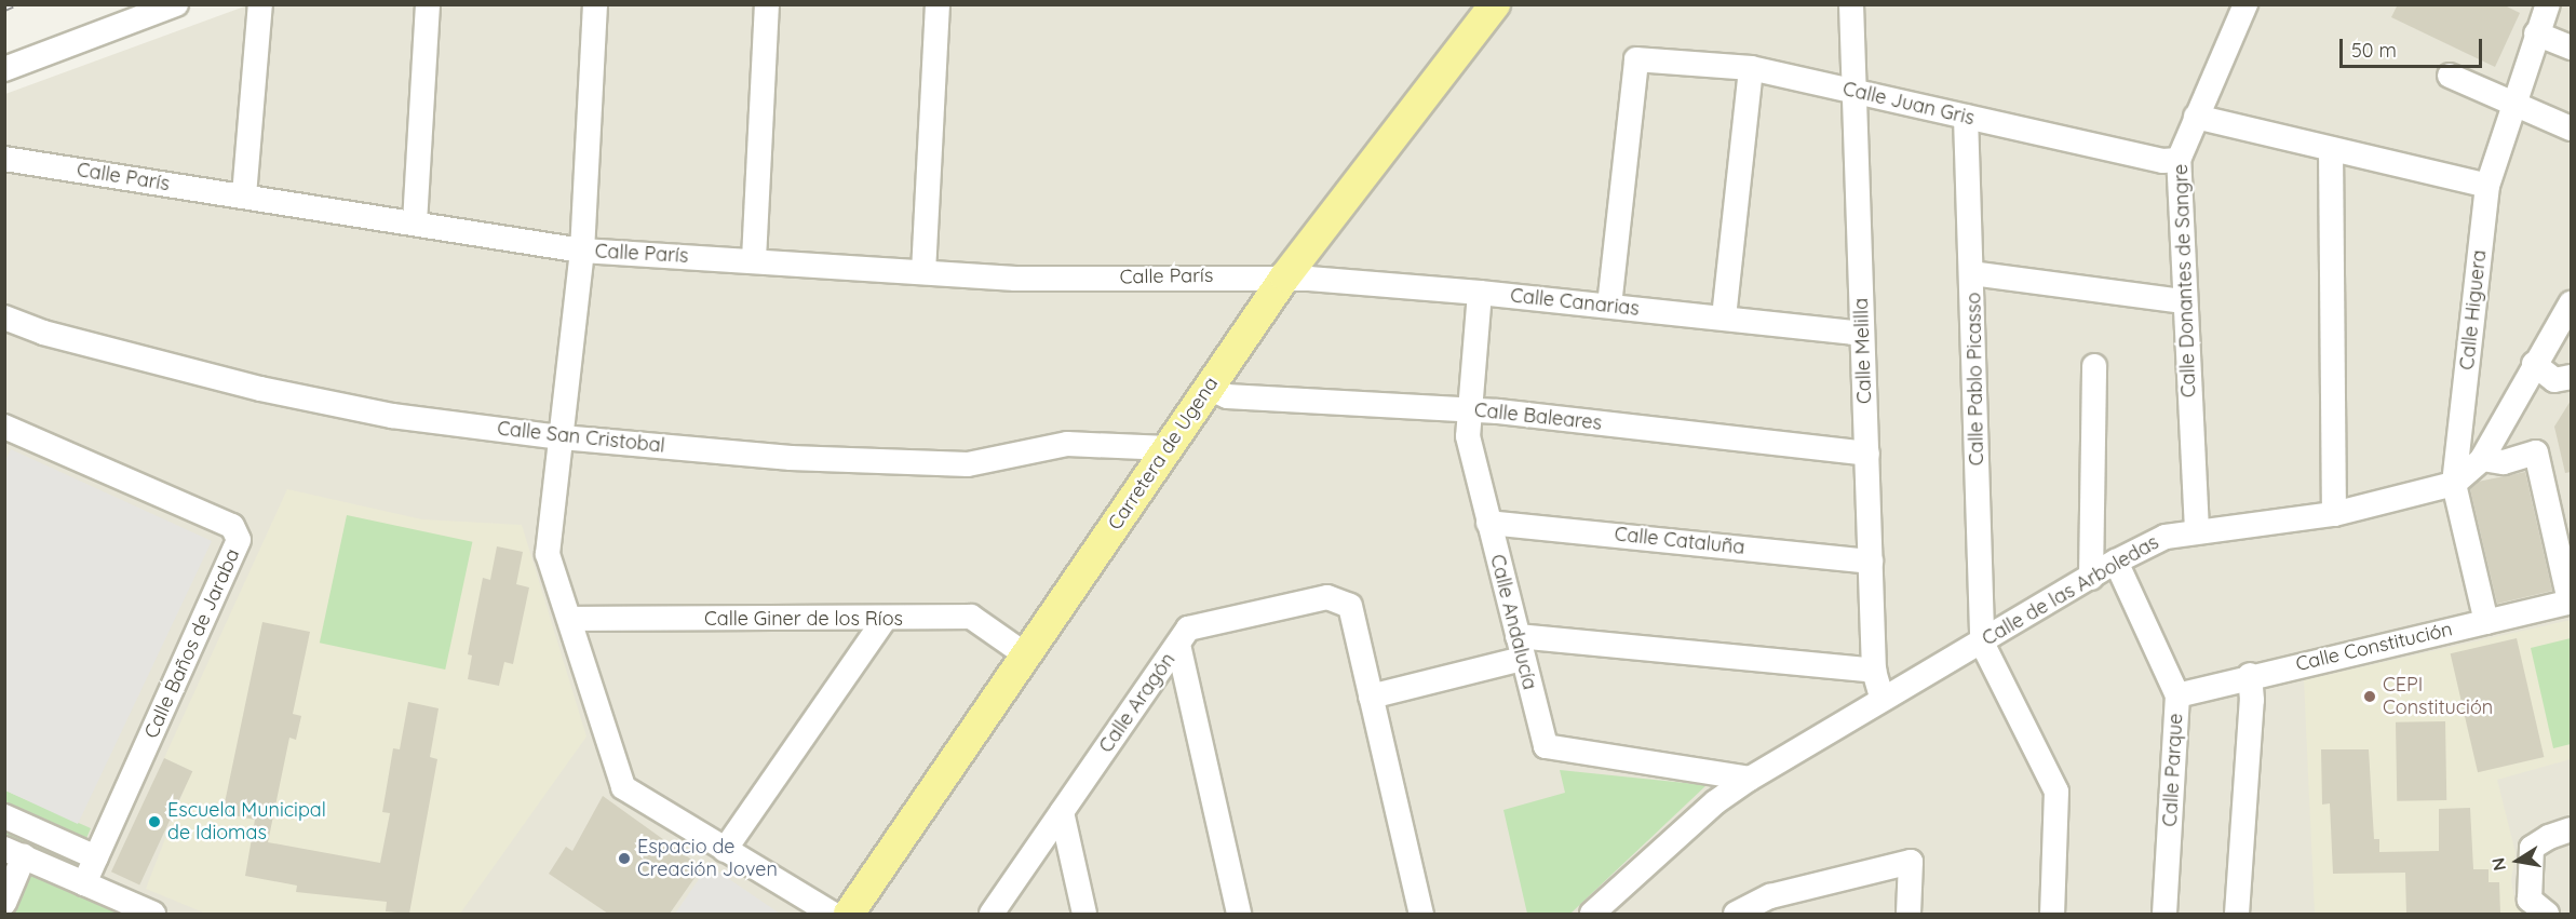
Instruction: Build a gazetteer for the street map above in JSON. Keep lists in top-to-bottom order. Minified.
{"streets":{"main road":["Carretera de Ugena"],"street":["Calle Juan Gris","Calle París","Calle Donantes de Sangre","Calle Canarias","Calle Higuera","Calle Melilla","Calle Pablo Picasso","Calle Baleares","Calle San Cristobal","Calle Cataluña","Calle de las Arboledas","Calle Giner de los Ríos","Calle Andalucía","Calle Baños de Jaraba","Calle Constitución","Calle Aragón","Calle Parque"]},"crossings":[["Calle Juan Gris","Calle Donantes de Sangre"],["Calle Juan Gris","Calle Canarias"],["Calle Juan Gris","Calle Melilla"],["Calle Juan Gris","Calle Pablo Picasso"],["Calle París","Calle Canarias"],["Calle París","Carretera de Ugena"],["Calle Donantes de Sangre","Calle de las Arboledas"],["Calle Canarias","Calle Melilla"],["Calle Canarias","Carretera de Ugena"],["Calle Canarias","Calle Andalucía"],["Calle Higuera","Calle de las Arboledas"],["Calle Higuera","Calle Constitución"],["Calle Melilla","Calle Baleares"],["Calle Melilla","Calle Cataluña"],["Calle Melilla","Calle de las Arboledas"],["Calle Pablo Picasso","Calle de las Arboledas"],["Calle Baleares","Carretera de Ugena"],["Calle Baleares","Calle Andalucía"],["Calle San Cristobal","Carretera de Ugena"],["Carretera de Ugena","Calle Giner de los Ríos"],["Calle Cataluña","Calle Andalucía"],["Calle de las Arboledas","Calle Andalucía"],["Calle de las Arboledas","Calle Parque"],["Calle Constitución","Calle Parque"]],"places":["CEPI Constitución","Escuela Municipal de Idiomas","Espacio de Creación Joven"],"scale_bar":"50 m","north":"left"}
